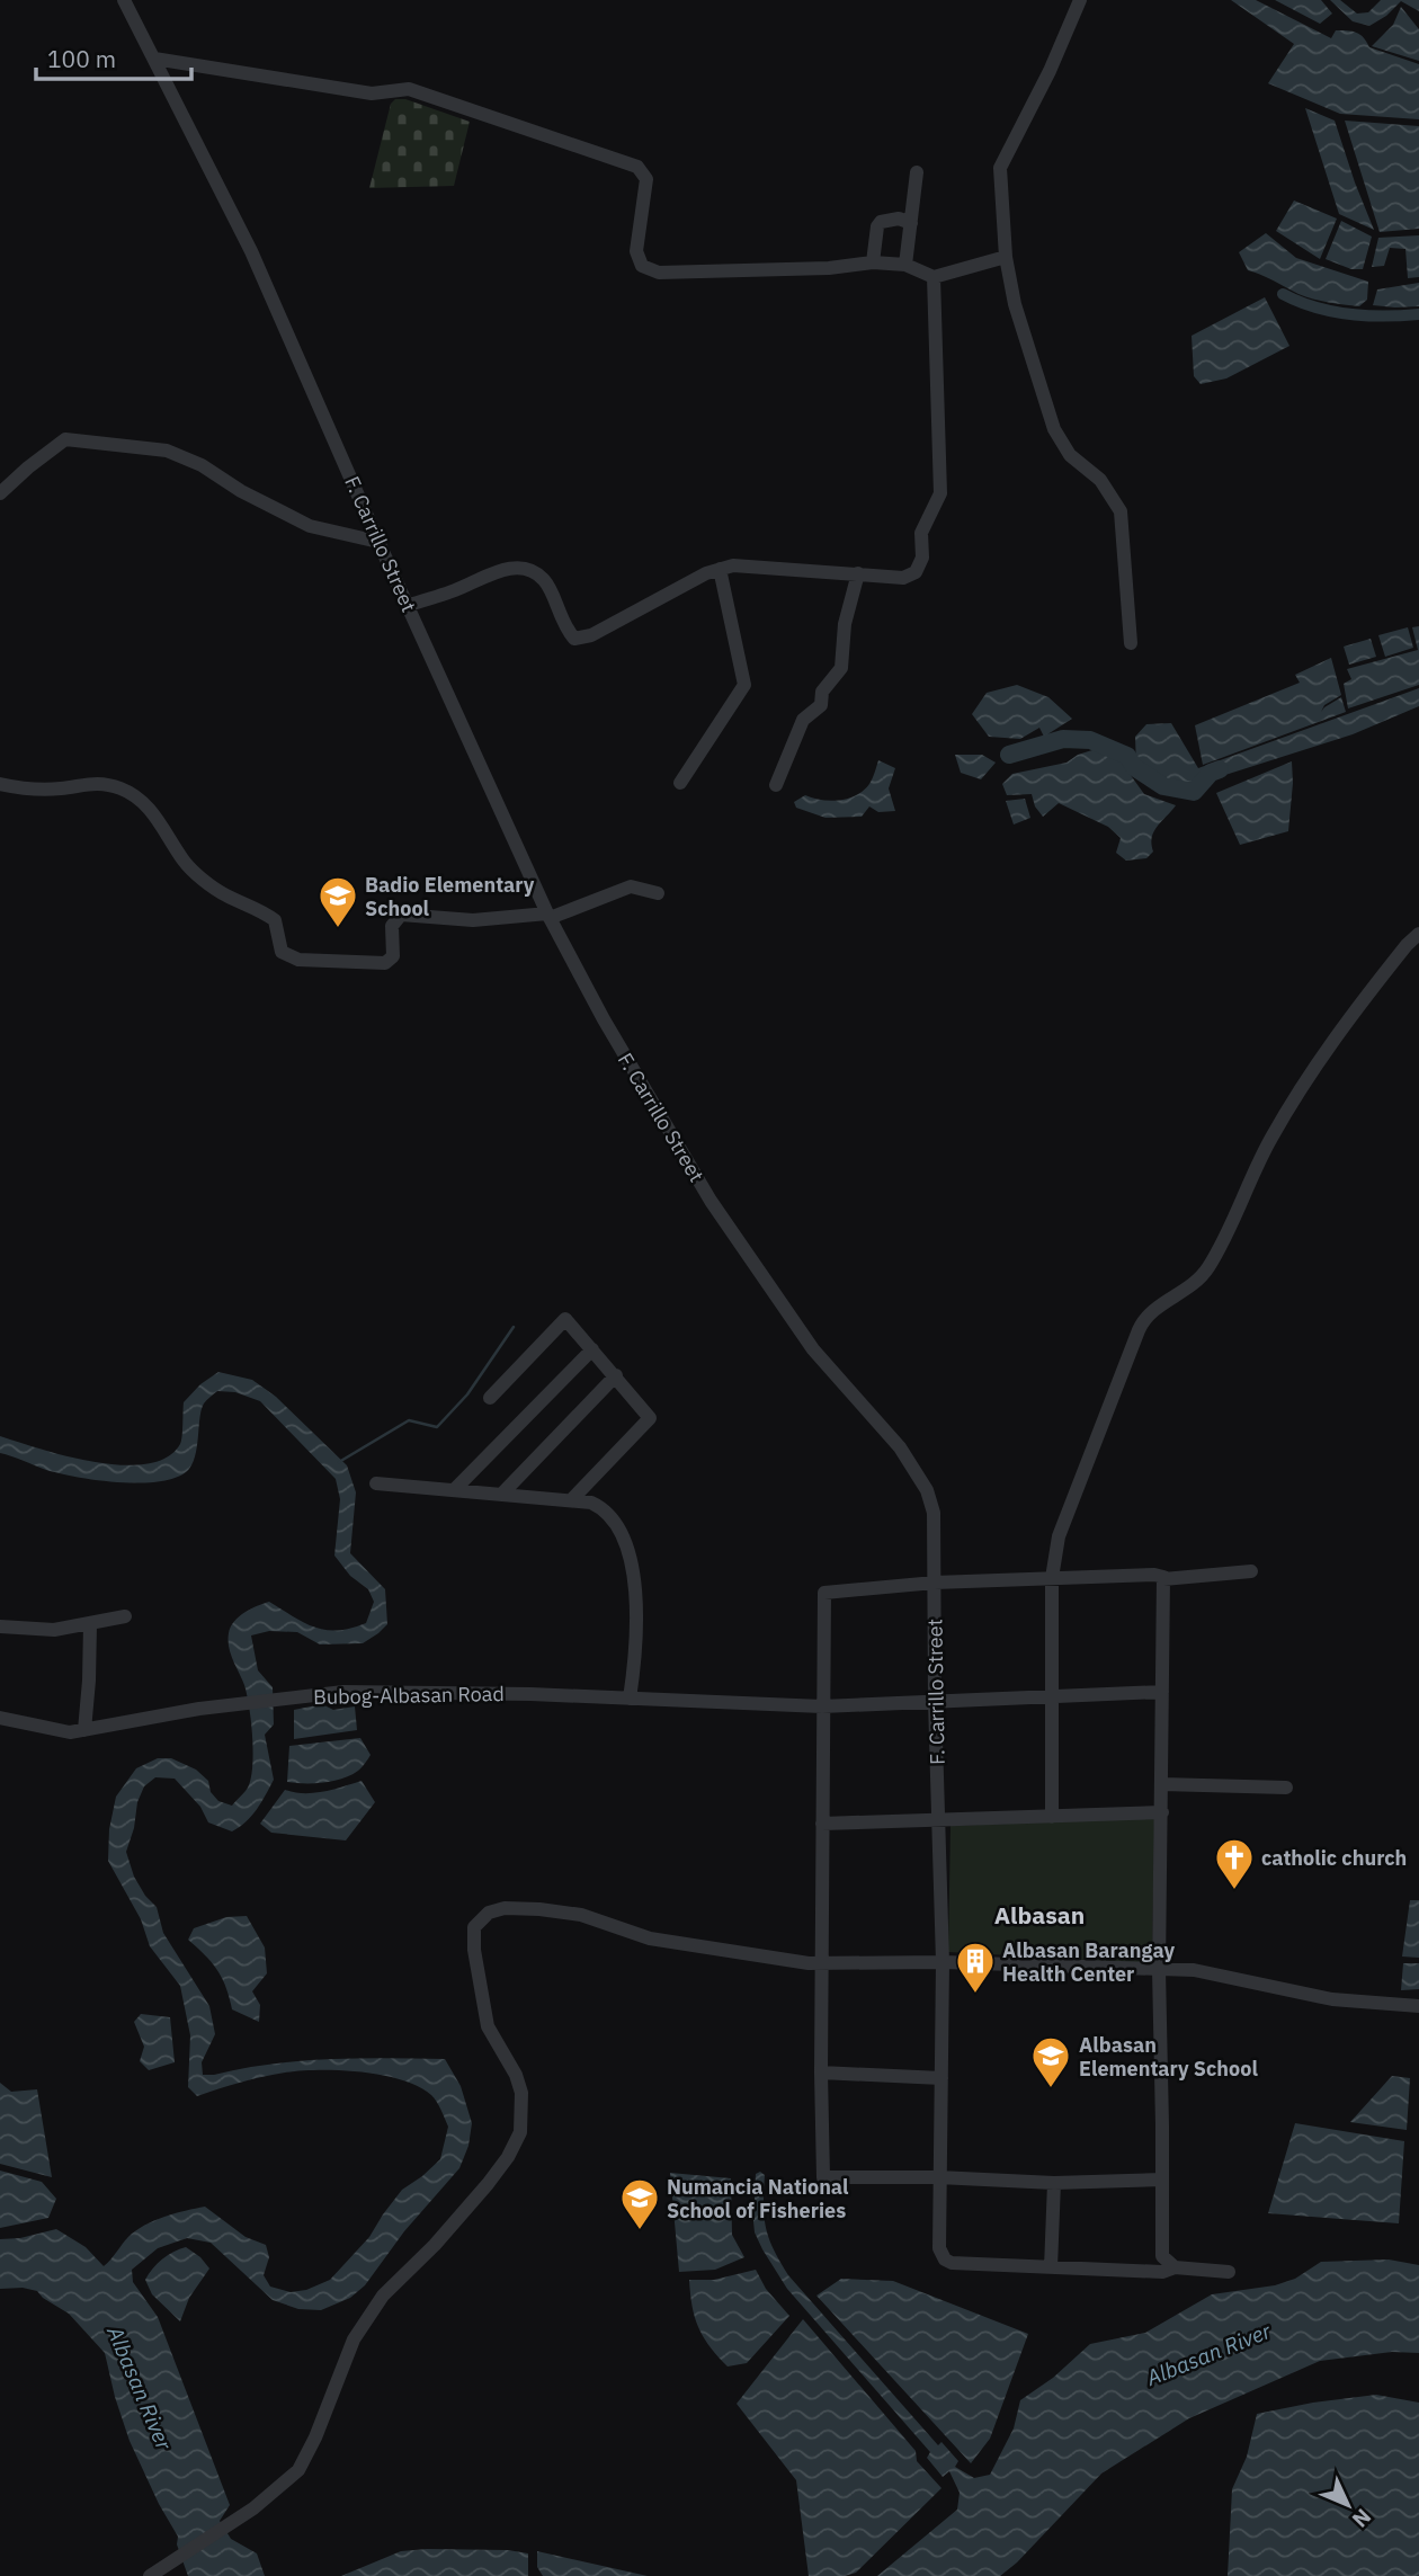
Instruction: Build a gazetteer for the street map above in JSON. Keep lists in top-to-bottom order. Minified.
{"streets":{"street":["F. Carrillo Street","Bubog-Albasan Road"]},"crossings":[["F. Carrillo Street","Bubog-Albasan Road"]],"districts":["Albasan"],"water":["Albasan River"],"places":{"school or university":["Badio Elementary School","Albasan Elementary School","Numancia National School of Fisheries"],"church":["catholic church"],"building":["Albasan Barangay Health Center"]},"scale_bar":"100 m","north":"bottom right"}
